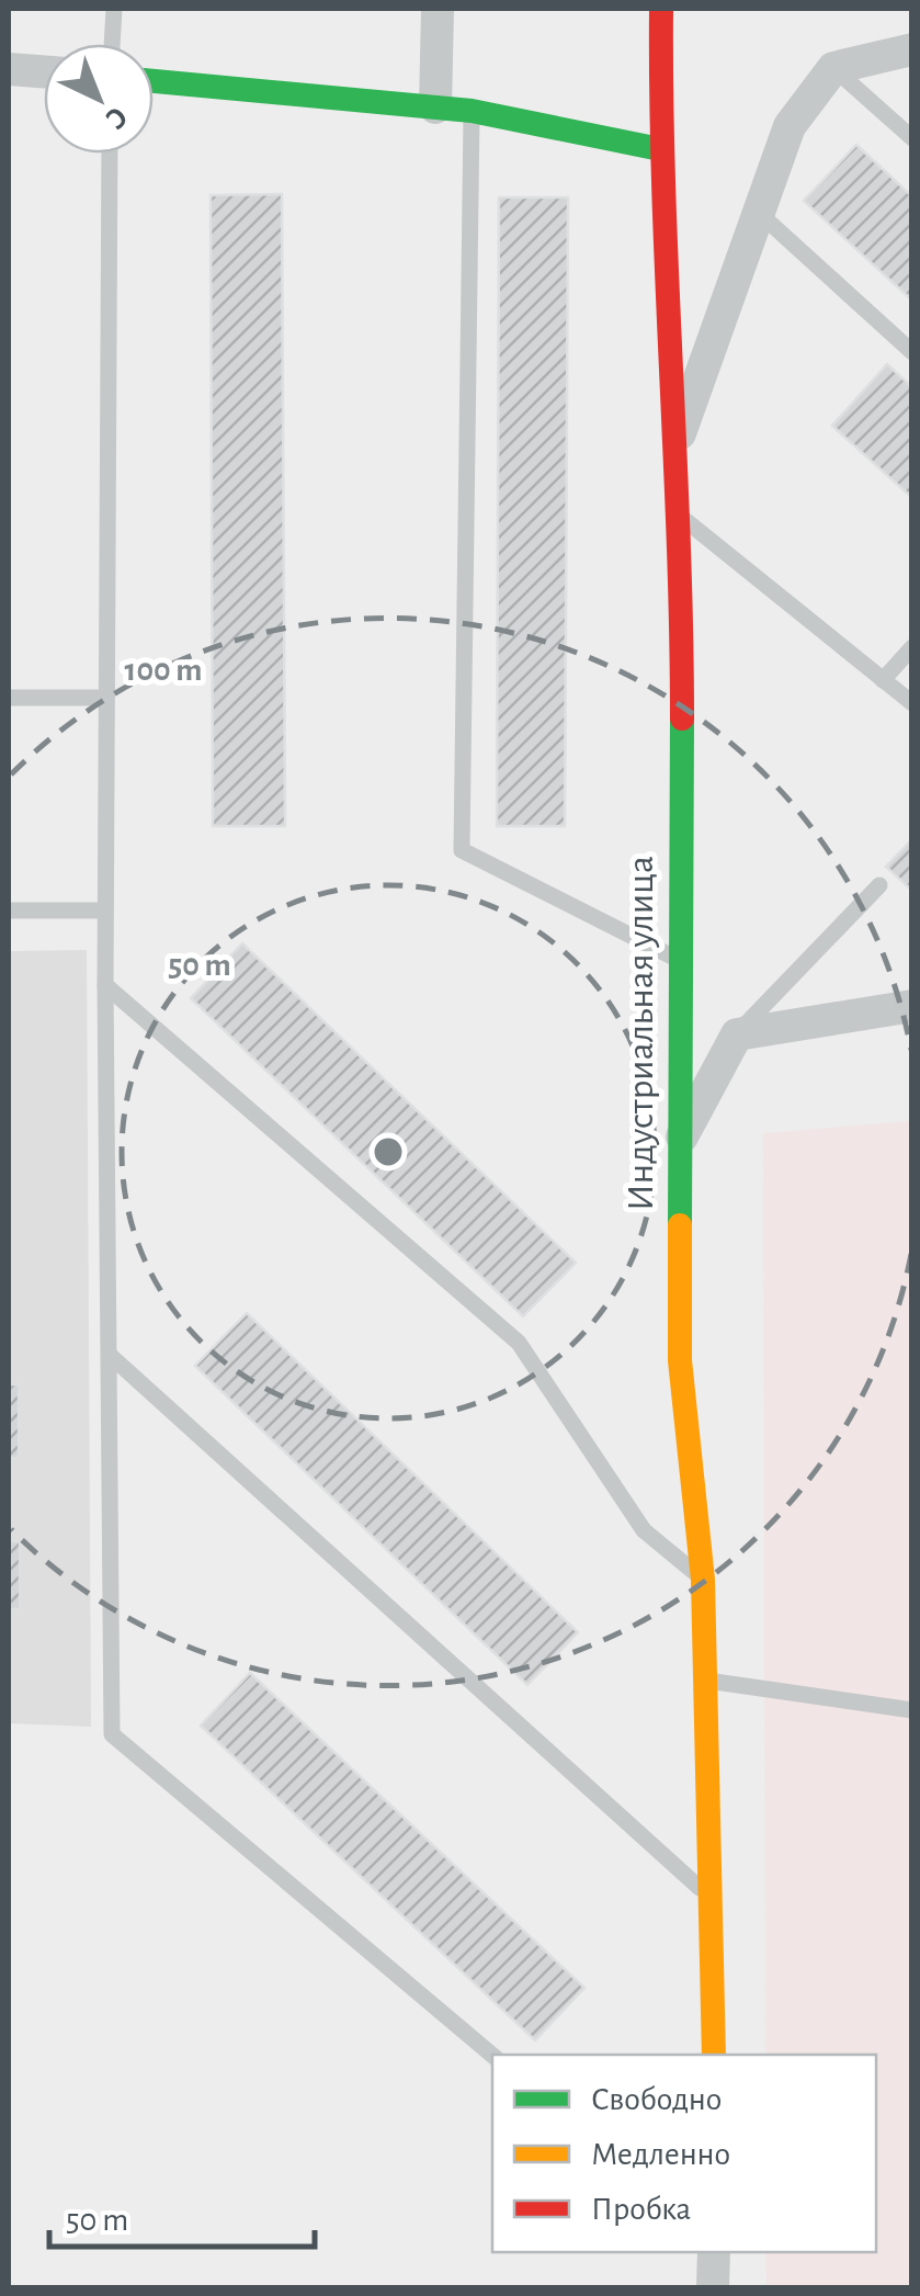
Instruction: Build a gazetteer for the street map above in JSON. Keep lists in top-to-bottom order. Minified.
{"streets":{"street":["Индустриальная улица"]},"legend":["Свободно","Медленно","Пробка"],"scale_bar":"50 m","north":"bottom right","rings":["100 m","50 m"]}
